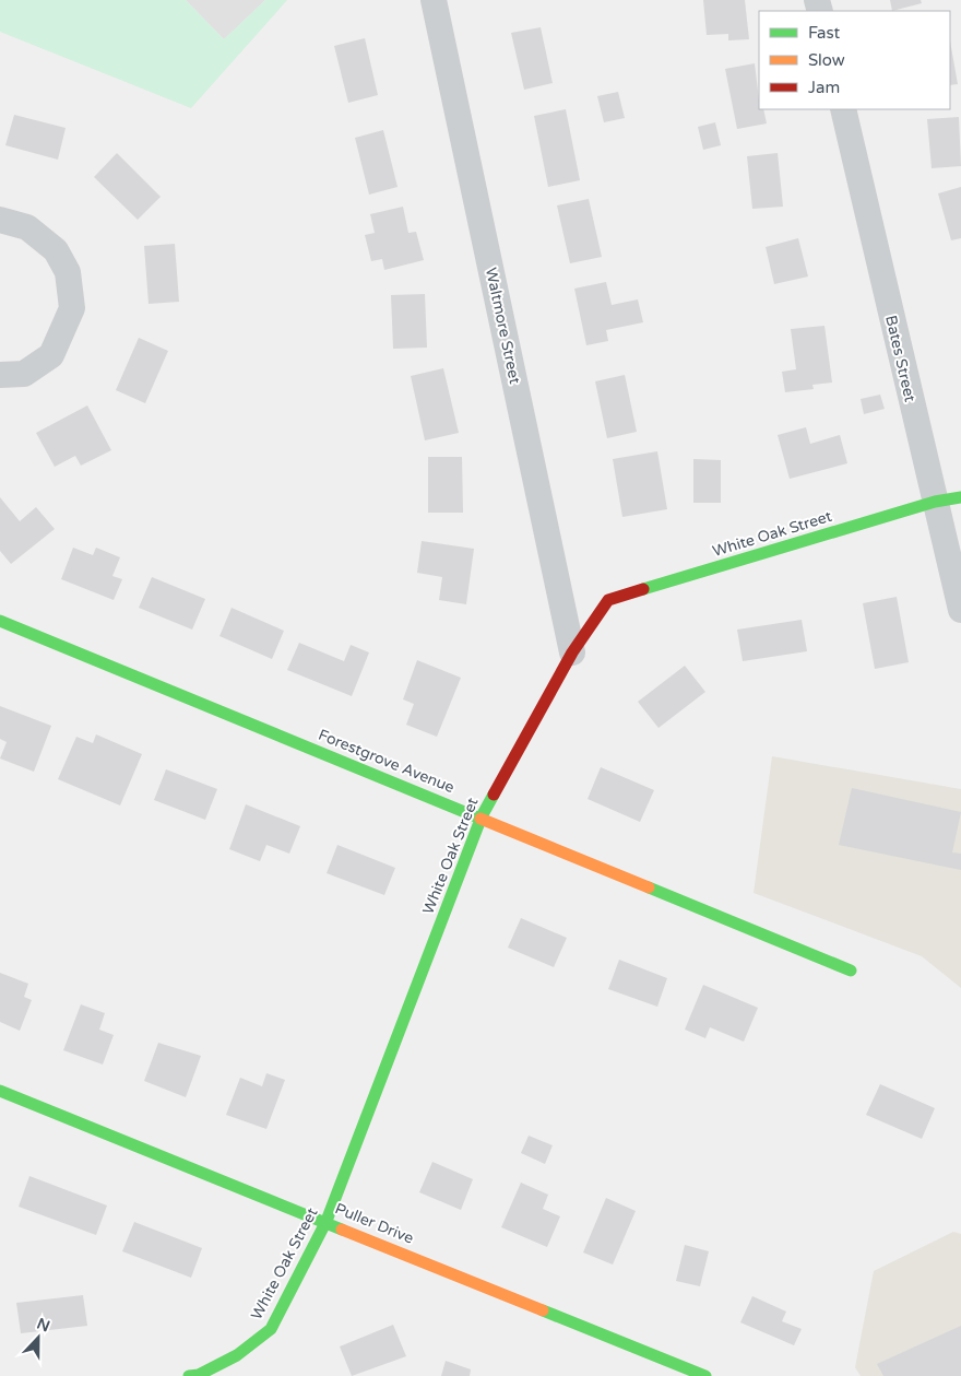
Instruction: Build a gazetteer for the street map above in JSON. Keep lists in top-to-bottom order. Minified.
{"streets":{"street":["Waltmore Street","Bates Street","White Oak Street","Forestgrove Avenue","Puller Drive"]},"crossings":[["Waltmore Street","White Oak Street"],["Bates Street","White Oak Street"],["White Oak Street","Forestgrove Avenue"],["White Oak Street","Puller Drive"]],"legend":["Fast","Slow","Jam"],"north":"top"}
